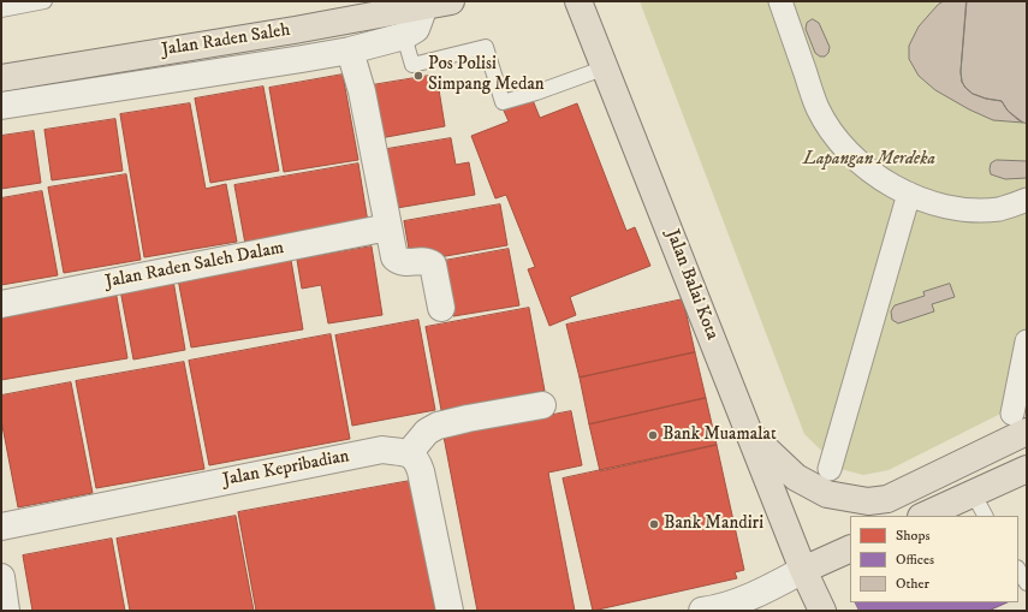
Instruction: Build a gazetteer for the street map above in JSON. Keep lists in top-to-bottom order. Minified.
{"streets":{"main road":["Jalan Raden Saleh","Jalan Balai Kota"],"street":["Jalan Raden Saleh Dalam","Jalan Kepribadian"]},"parks":["Lapangan Merdeka"],"places":["Pos Polisi Simpang Medan","Bank Muamalat","Bank Mandiri"],"legend":["Shops","Offices","Other"]}
